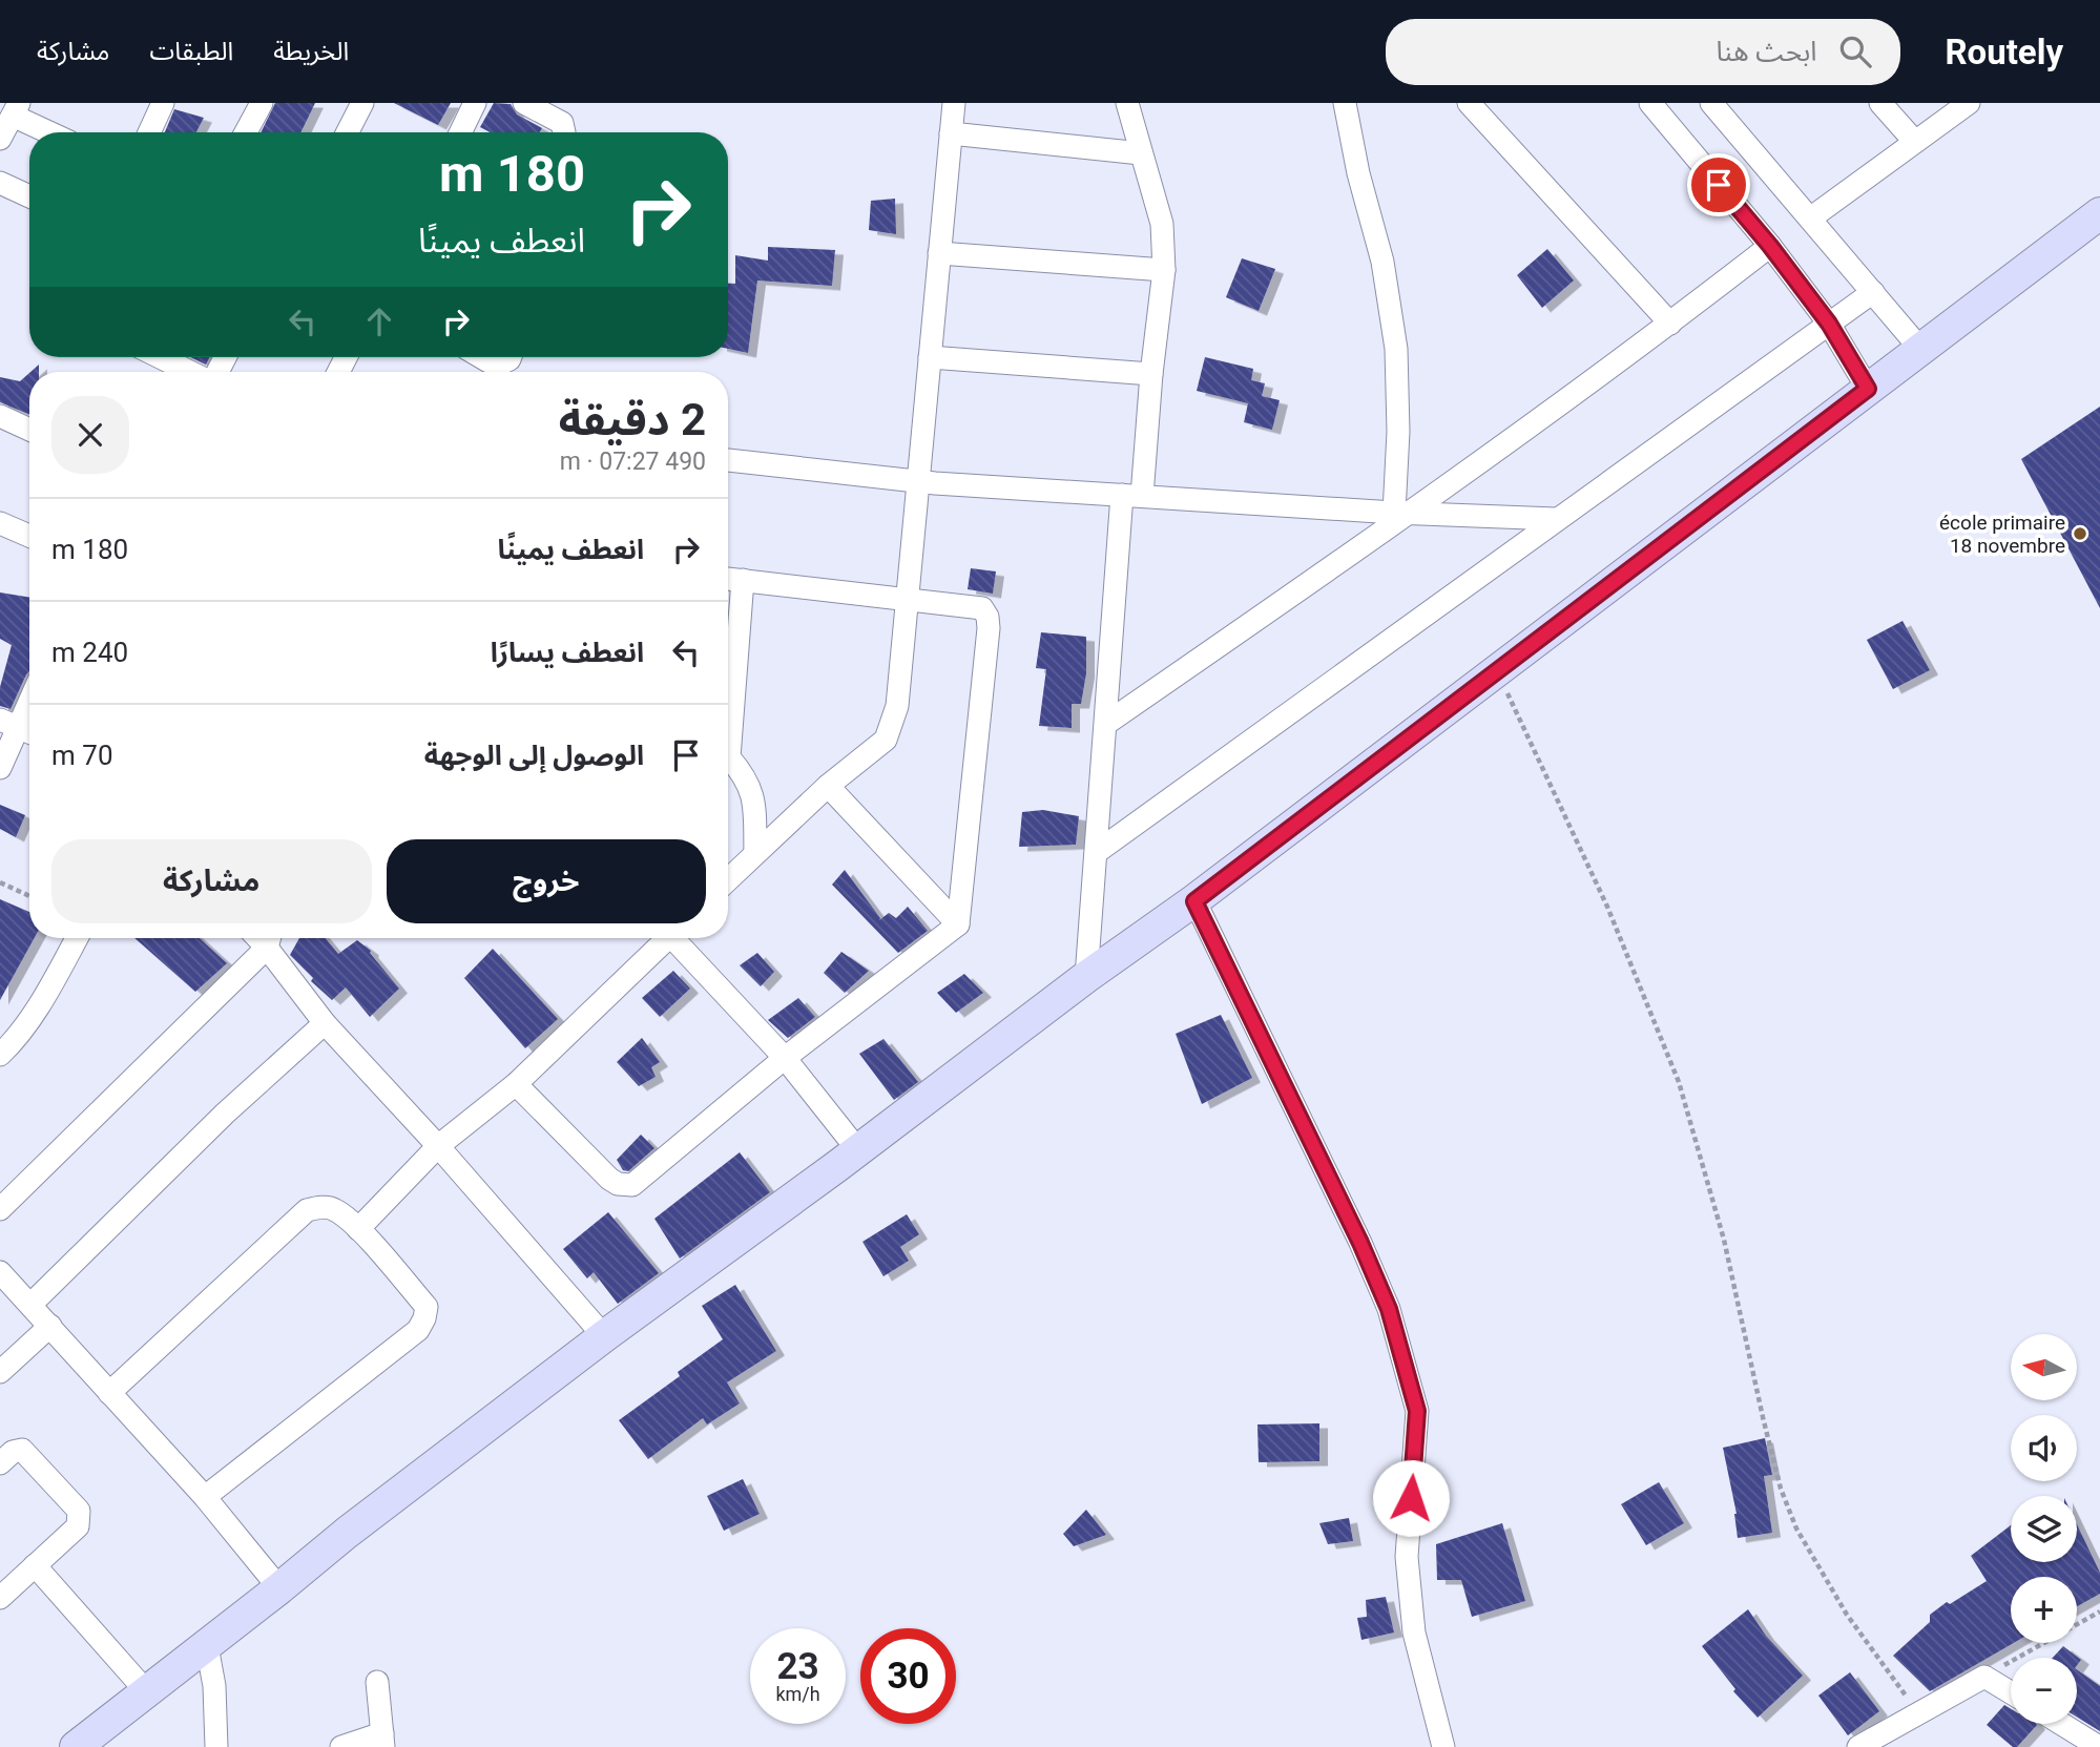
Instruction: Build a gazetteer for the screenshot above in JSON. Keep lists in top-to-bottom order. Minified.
{"places":["école primaire 18 novembre"],"north":"left","page":{"header":"Routely","search":"ابحث هنا","nav":["الخريطة","الطبقات","مشاركة"],"turn":["180 m","انعطف يمينًا"],"heading":["2 دقيقة","490 m · 07:27"],"list":[{"name":"انعطف يمينًا","value":"180 m"},{"name":"انعطف يسارًا","value":"240 m"},{"name":"الوصول إلى الوجهة","value":"70 m"}],"buttons":["خروج","مشاركة"],"map_buttons":["+","−"],"speed":"23 km/h","limit":"30"}}
